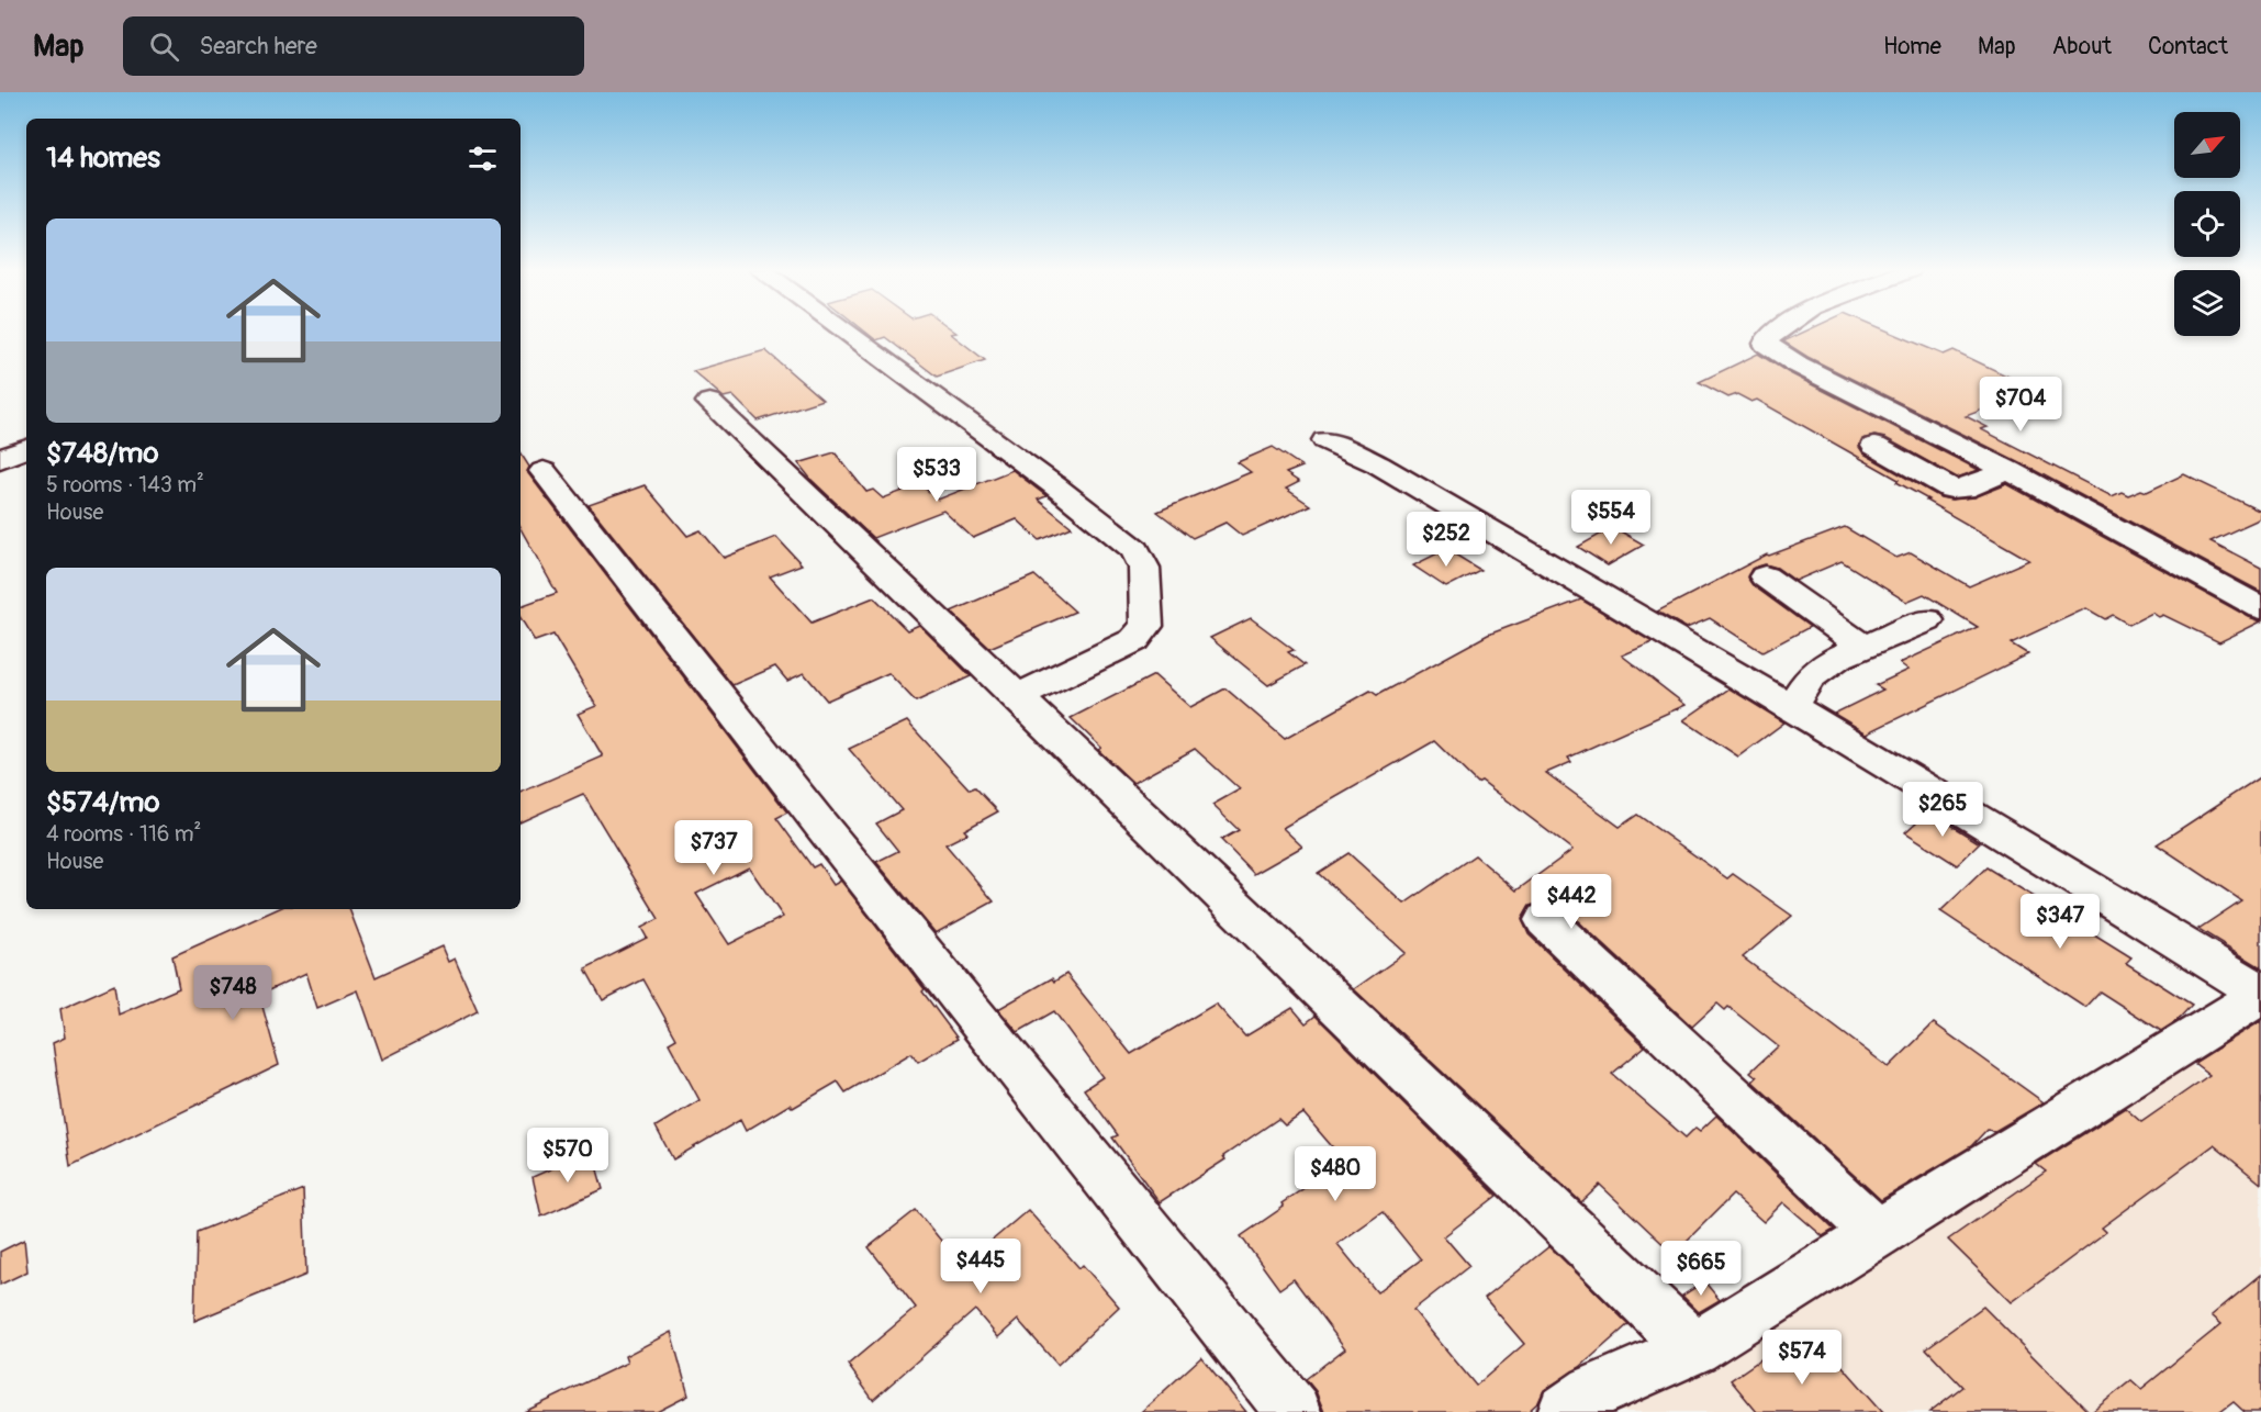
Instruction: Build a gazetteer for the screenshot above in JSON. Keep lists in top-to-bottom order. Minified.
{"north":"top right","page":{"header":"Map","search":"Search here","nav":["Home","Map","About","Contact"],"heading":"14 homes","list":[{"name":"$748/mo","note":"5 rooms · 143 m² · House"},{"name":"$574/mo","note":"4 rooms · 116 m² · House"}],"price":["$704","$533","$554","$252","$265","$737","$442","$347","$748","$570","$480","$445","$665","$574"]}}
